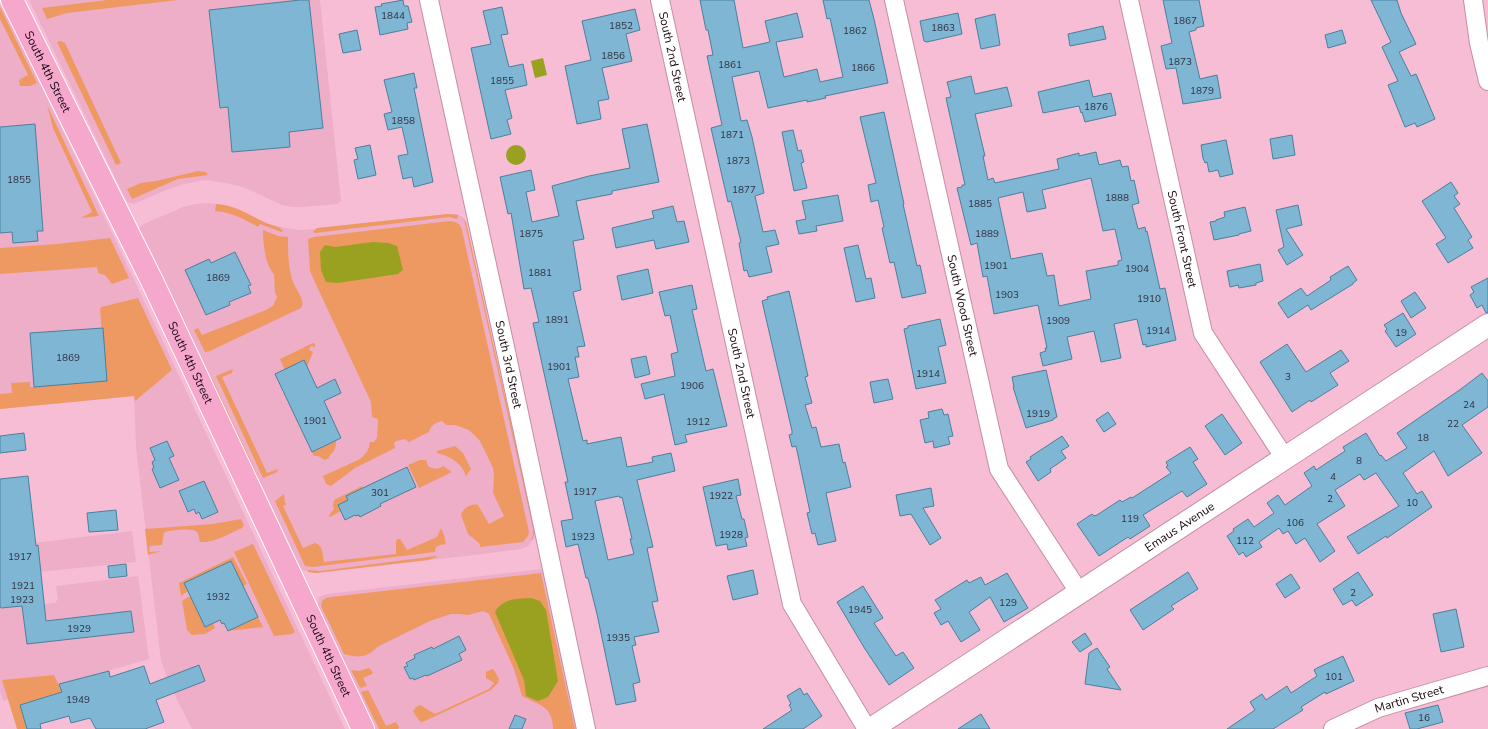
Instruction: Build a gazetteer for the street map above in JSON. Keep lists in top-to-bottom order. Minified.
{"streets":{"main road":["South 4th Street","Emaus Avenue"],"street":["South 2nd Street","South Front Street","South Wood Street","South 3rd Street","Martin Street"]},"crossings":[["South Front Street","Emaus Avenue"],["South Wood Street","Emaus Avenue"]],"house_numbers":["1844","1867","1852","1863","1862","1856","1873","1861","1866","1855","1879","1876","1858","1871","1873","1855","1877","1888","1885","1875","1889","1901","1904","1881","1869","1903","1910","1891","1909","1914","19","1869","1901","1914","3","1906","24","1919","1901","1912","22","18","8","4","1917","301","1922","2","10","119","106","1928","1923","112","1917","1921","2","1932","1923","129","1945","1929","1935","101","1949","16"]}
